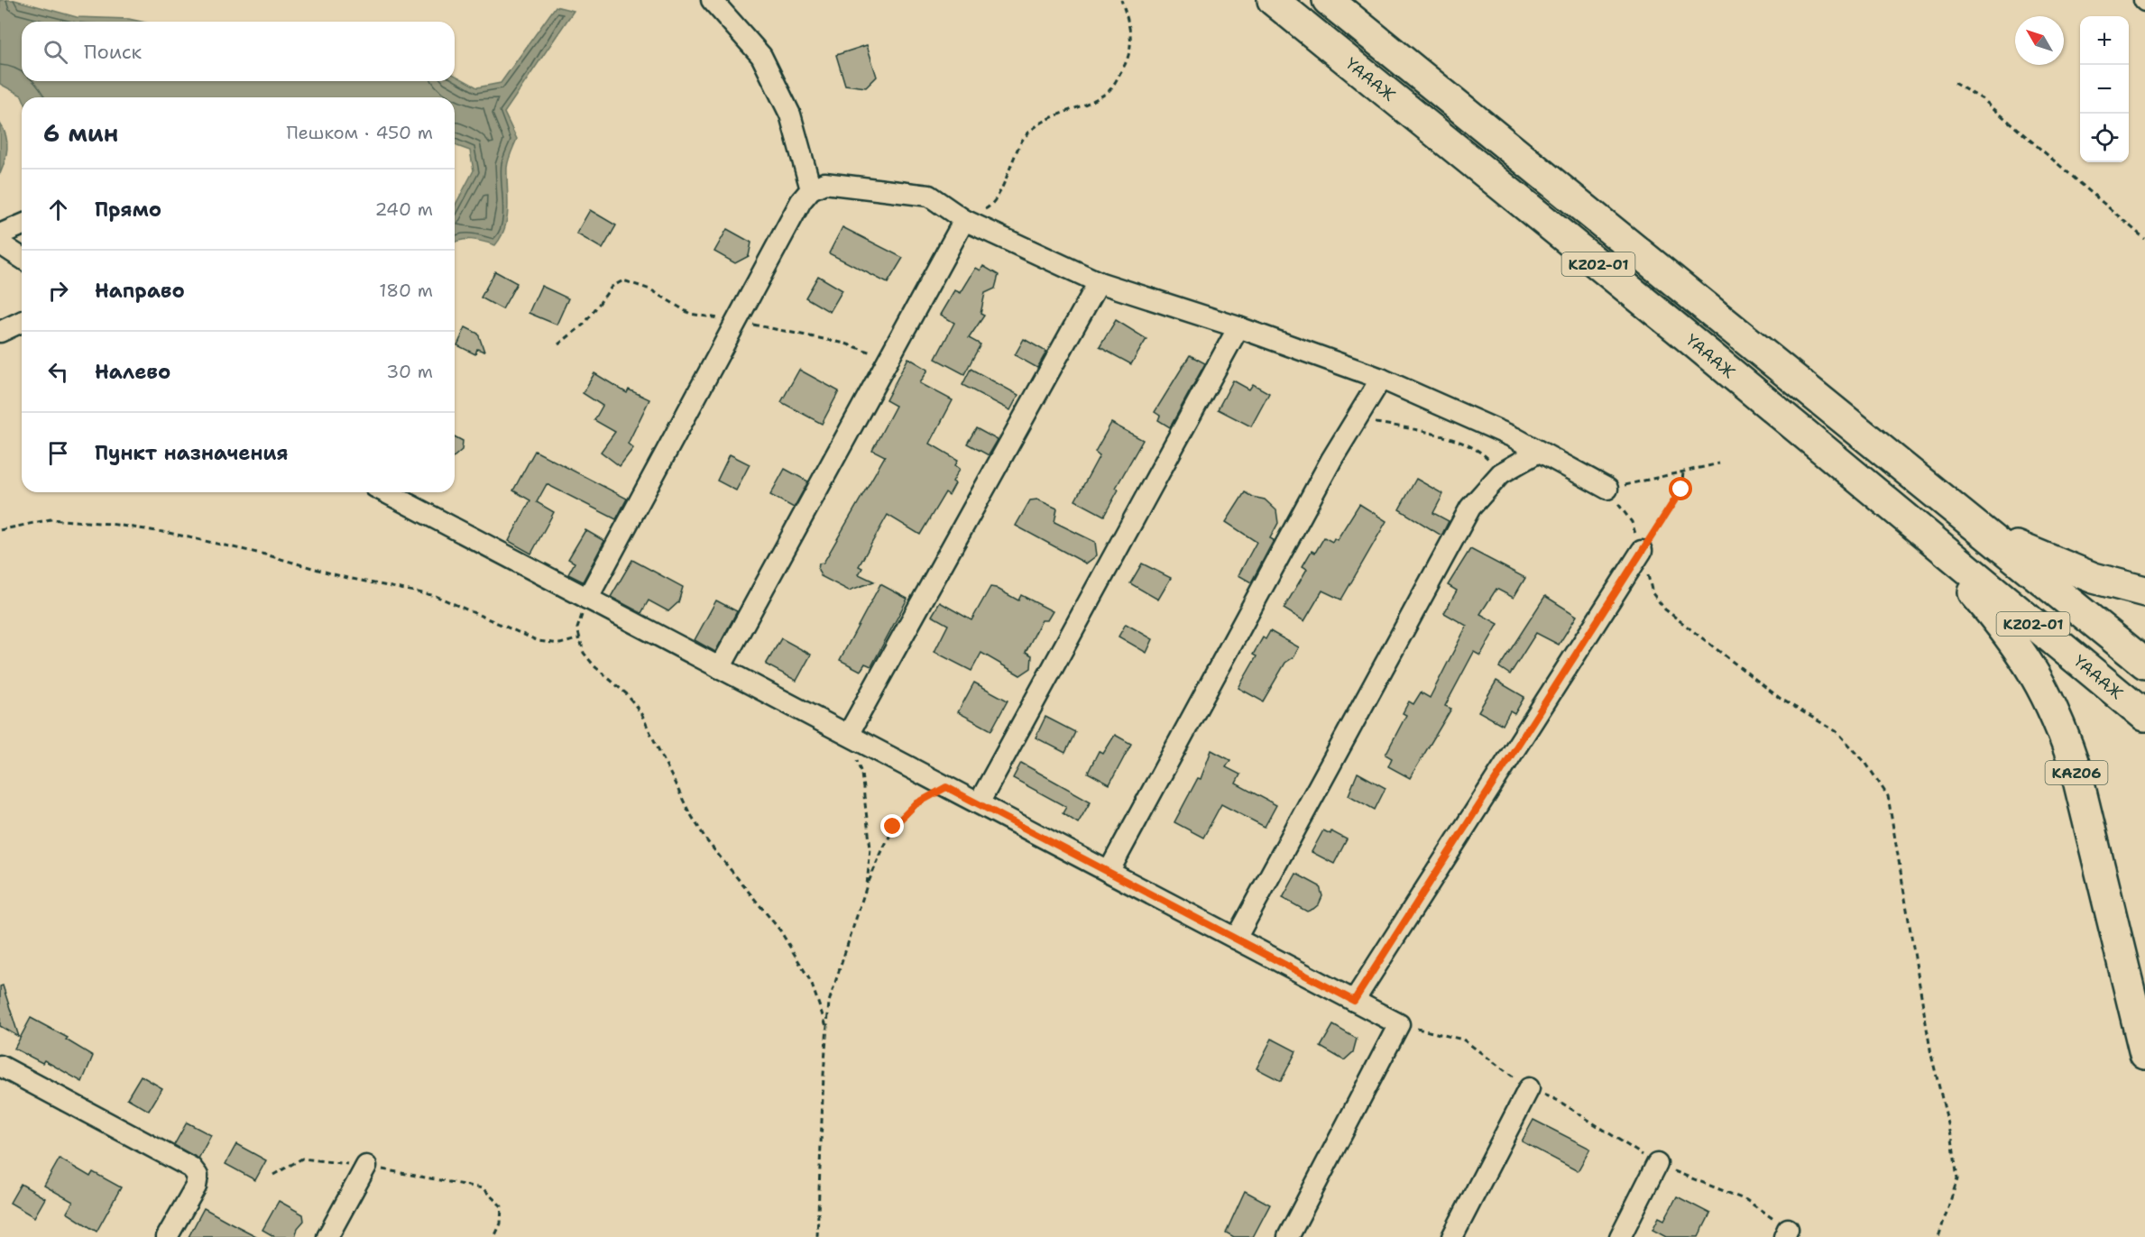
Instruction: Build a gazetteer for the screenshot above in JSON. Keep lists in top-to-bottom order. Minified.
{"streets":{"highway":["ҮАААЖ","KZ02-01","KАZ06"]},"crossings":[["ҮАААЖ","KАZ06"]],"north":"top left","page":{"map_buttons":["+","−"],"search":"Поиск","heading":["6 мин","Пешком · 450 m"],"list":[["Прямо","240 m"],["Направо","180 m"],["Налево","30 m"],"Пункт назначения"]}}
